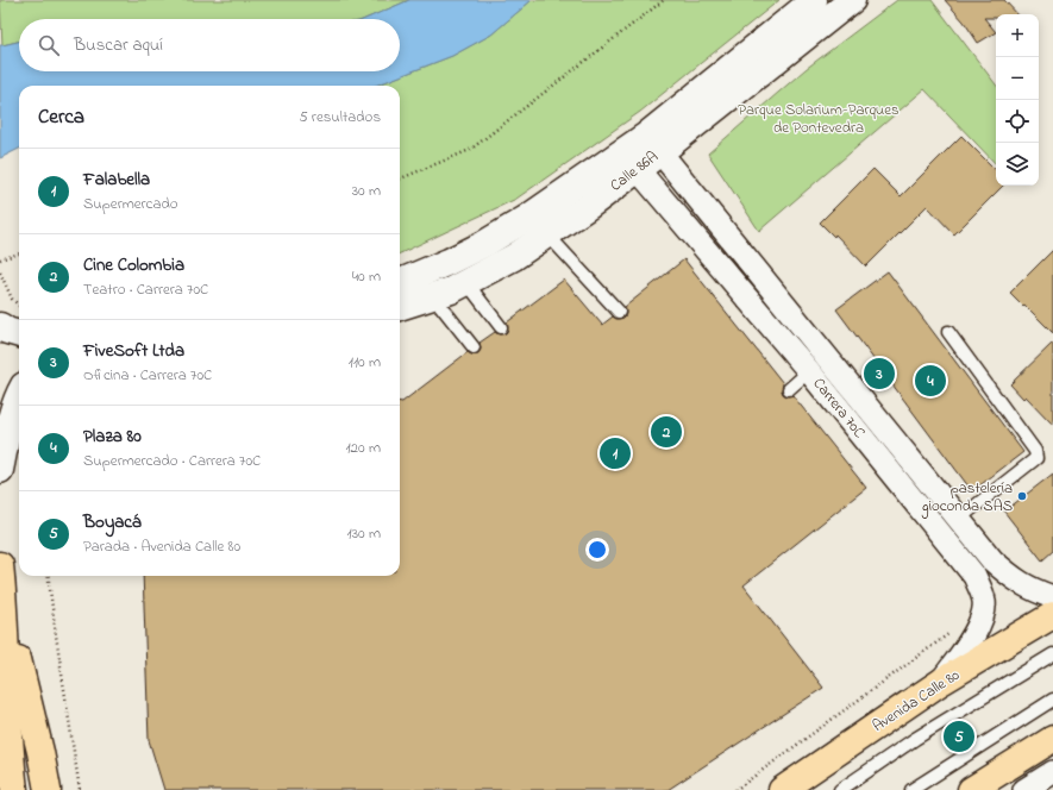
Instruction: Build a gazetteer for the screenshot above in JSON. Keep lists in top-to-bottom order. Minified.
{"streets":{"highway":["Avenida Calle 80"],"street":["Calle 86A","Carrera 70C"]},"crossings":[["Calle 86A","Carrera 70C"],["Carrera 70C","Avenida Calle 80"]],"parks":["Parque Solarium-Parques de Pontevedra"],"places":["pastelería gioconda SAS"],"page":{"map_buttons":["+","−"],"search":"Buscar aquí","heading":["Cerca","5 resultados"],"list":[{"mark":"1","name":"Falabella","note":"Supermercado","value":"30 m"},{"mark":"2","name":"Cine Colombia","note":"Teatro · Carrera 70C","value":"40 m"},{"mark":"3","name":"FiveSoft Ltda","note":"Oficina · Carrera 70C","value":"110 m"},{"mark":"4","name":"Plaza 80","note":"Supermercado · Carrera 70C","value":"120 m"},{"mark":"5","name":"Boyacá","note":"Parada · Avenida Calle 80","value":"130 m"}],"pins":["3","4","2","1","5"]}}
